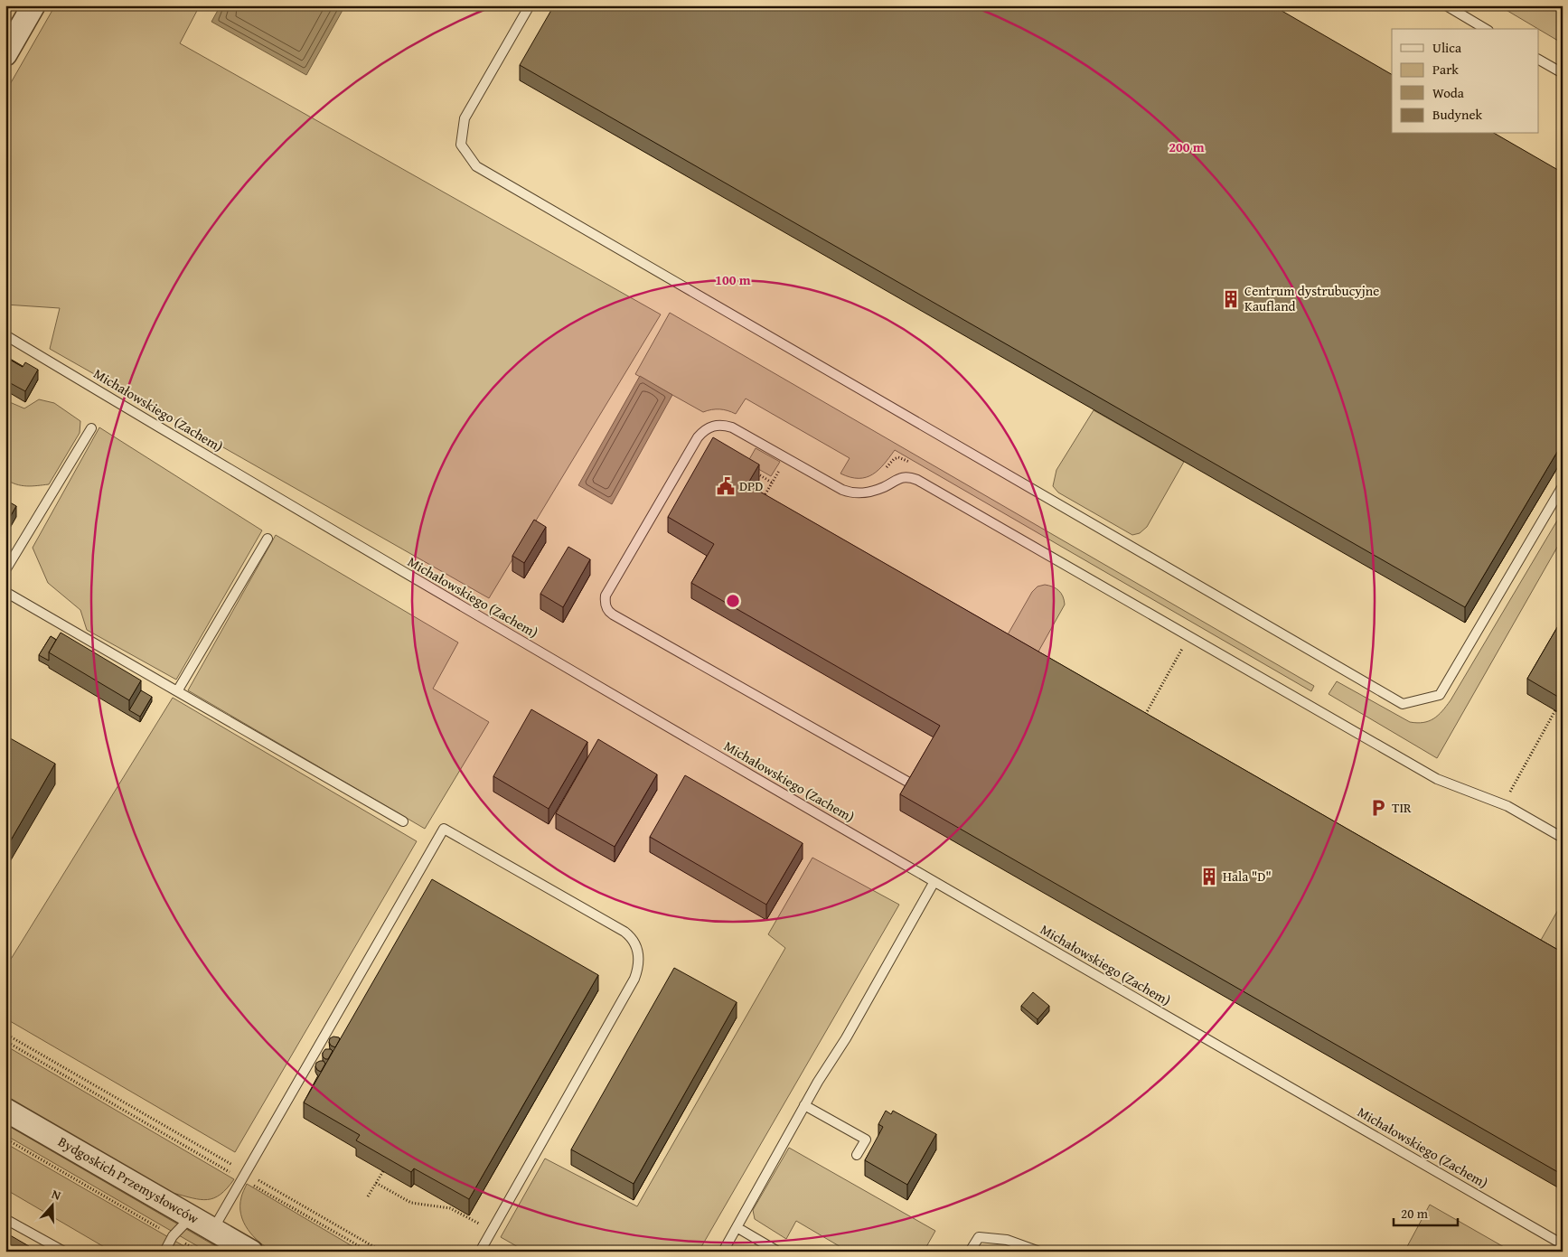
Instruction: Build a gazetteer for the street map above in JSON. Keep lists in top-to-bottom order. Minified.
{"streets":{"street":["Bydgoskich Przemysłowców"],"lane":["Michałowskiego (Zachem)"]},"places":{"building":["Centrum dystrubucyjne Kaufland","Hala \"D\""],"public building":["DPD"],"parking":["TIR"]},"legend":["Ulica","Park","Woda","Budynek"],"scale_bar":"20 m","north":"top","rings":["200 m","100 m"]}
